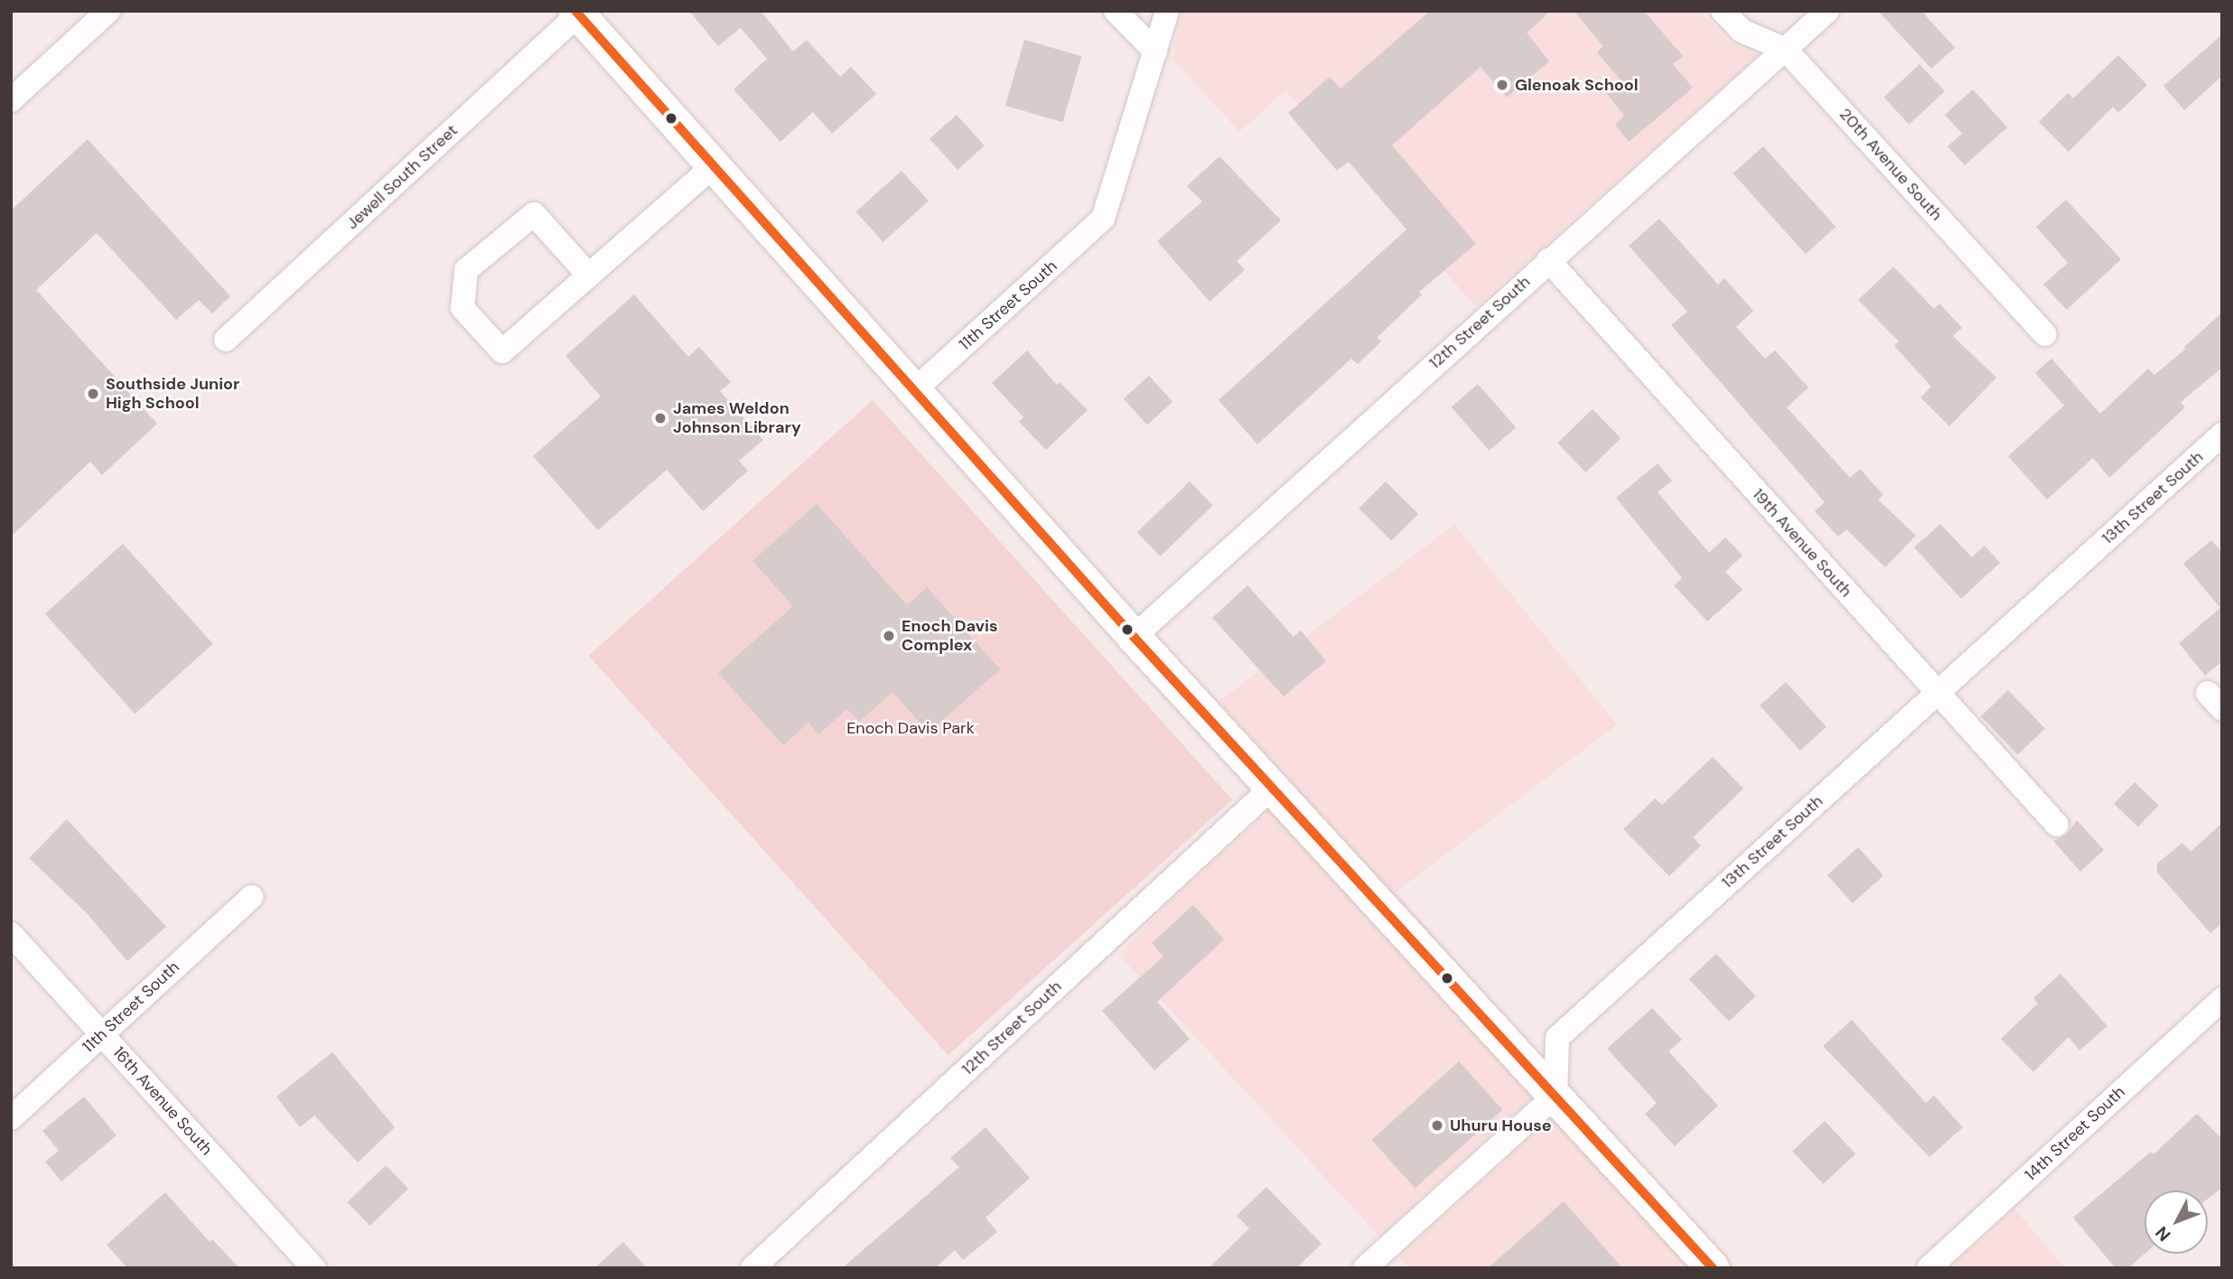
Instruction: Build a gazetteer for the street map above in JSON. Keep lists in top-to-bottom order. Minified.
{"streets":{"street":["20th Avenue South","Jewell South Street","11th Street South","12th Street South","13th Street South","19th Avenue South","16th Avenue South","14th Street South"]},"crossings":[["20th Avenue South","12th Street South"],["11th Street South","16th Avenue South"],["12th Street South","19th Avenue South"],["13th Street South","19th Avenue South"]],"parks":["Enoch Davis Park"],"places":["Glenoak School","Southside Junior High School","James Weldon Johnson Library","Enoch Davis Complex","Uhuru House"],"north":"bottom left"}
